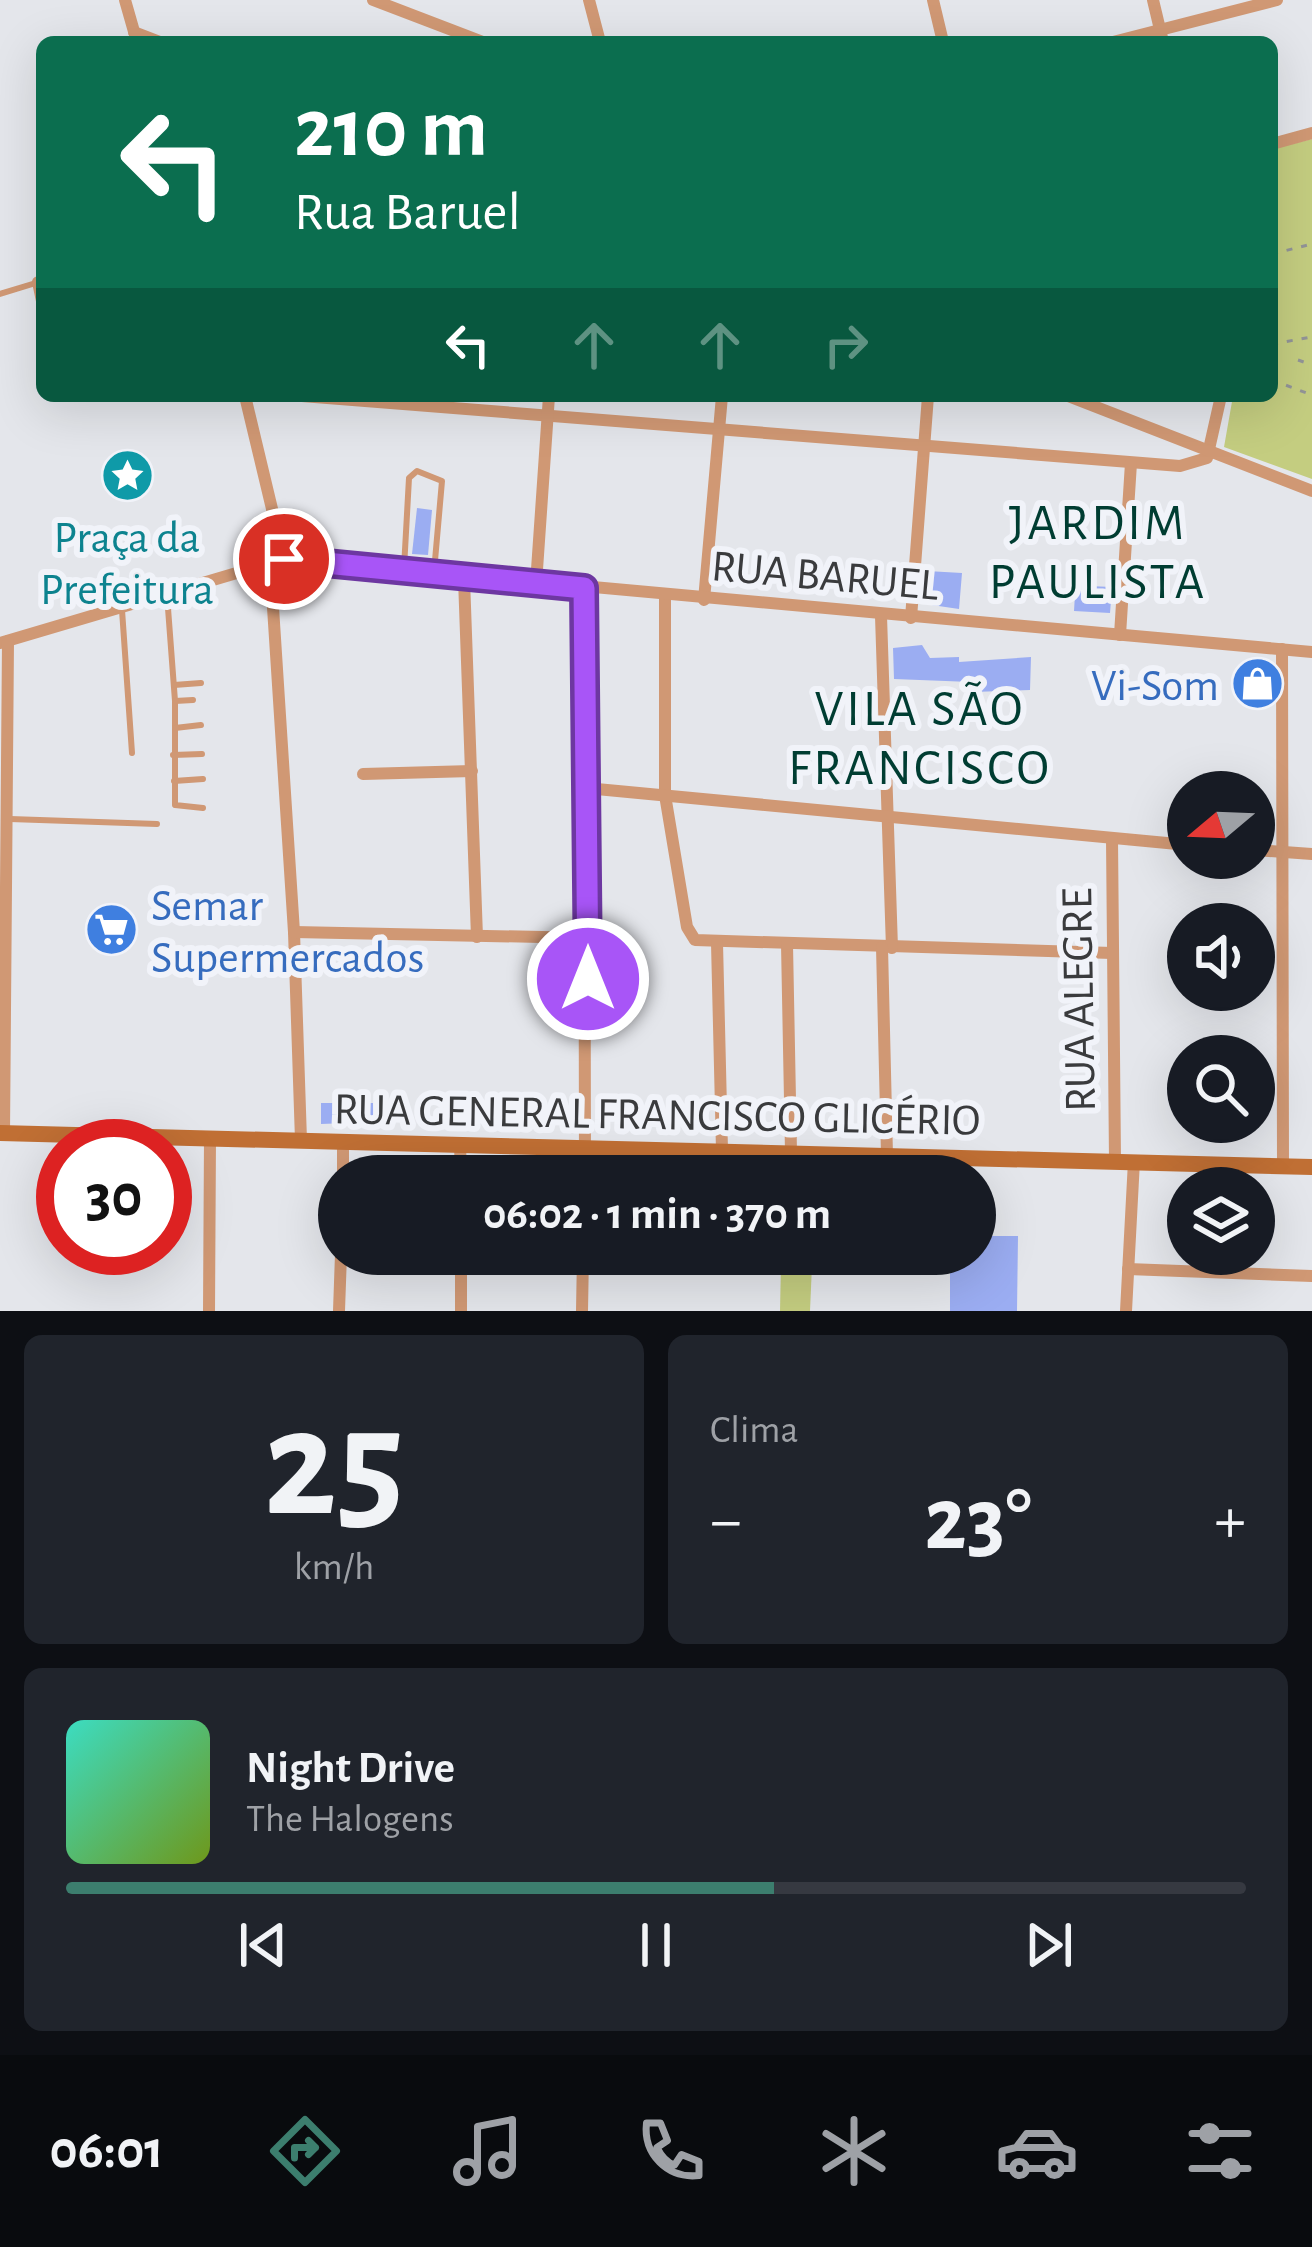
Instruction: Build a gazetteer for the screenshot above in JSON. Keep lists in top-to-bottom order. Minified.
{"streets":{"main road":["RUA GENERAL FRANCISCO GLICÉRIO"],"street":["RUA BARUEL","RUA ALEGRE"]},"crossings":[["RUA ALEGRE","RUA GENERAL FRANCISCO GLICÉRIO"]],"districts":["JARDIM PAULISTA","VILA SÃO FRANCISCO"],"places":{"place":["Praça da Prefeitura"],"shop":["Vi-Som"],"supermarket":["Semar Supermercados"]},"north":"left","page":{"turn":["210 m","Rua Baruel"],"limit":"30","trip":"06:02 · 1 min · 370 m","tile":[["25","km/h"],"Clima"],"heat":["−","23°","+"],"song":["Night Drive","The Halogens"],"tabs":"06:01"}}
